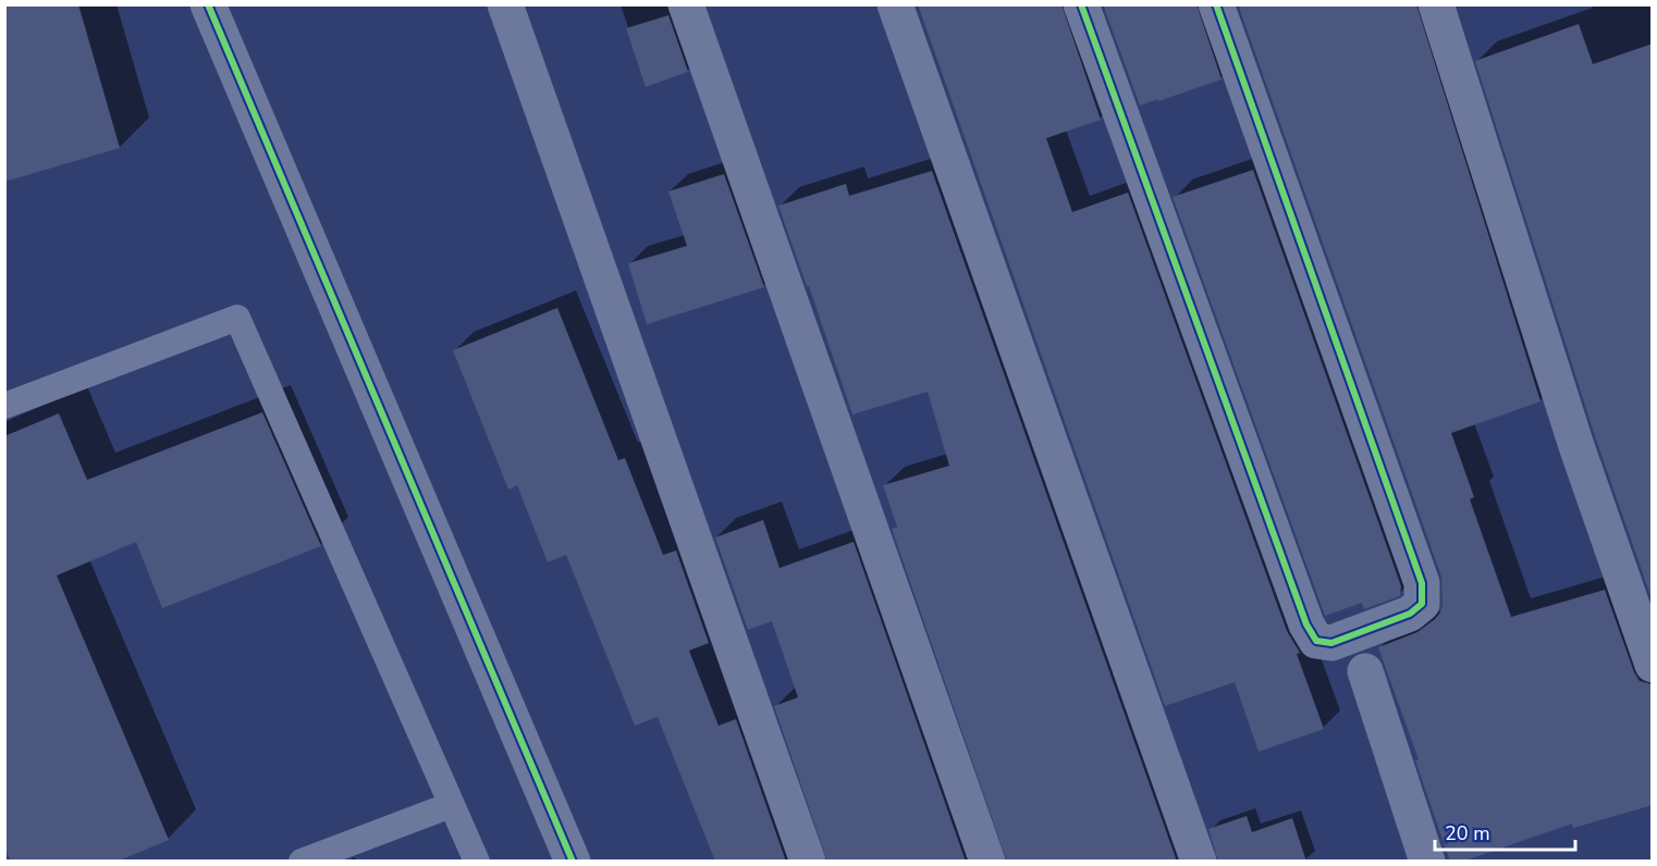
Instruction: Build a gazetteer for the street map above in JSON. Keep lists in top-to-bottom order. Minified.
{"scale_bar":"20 m"}
